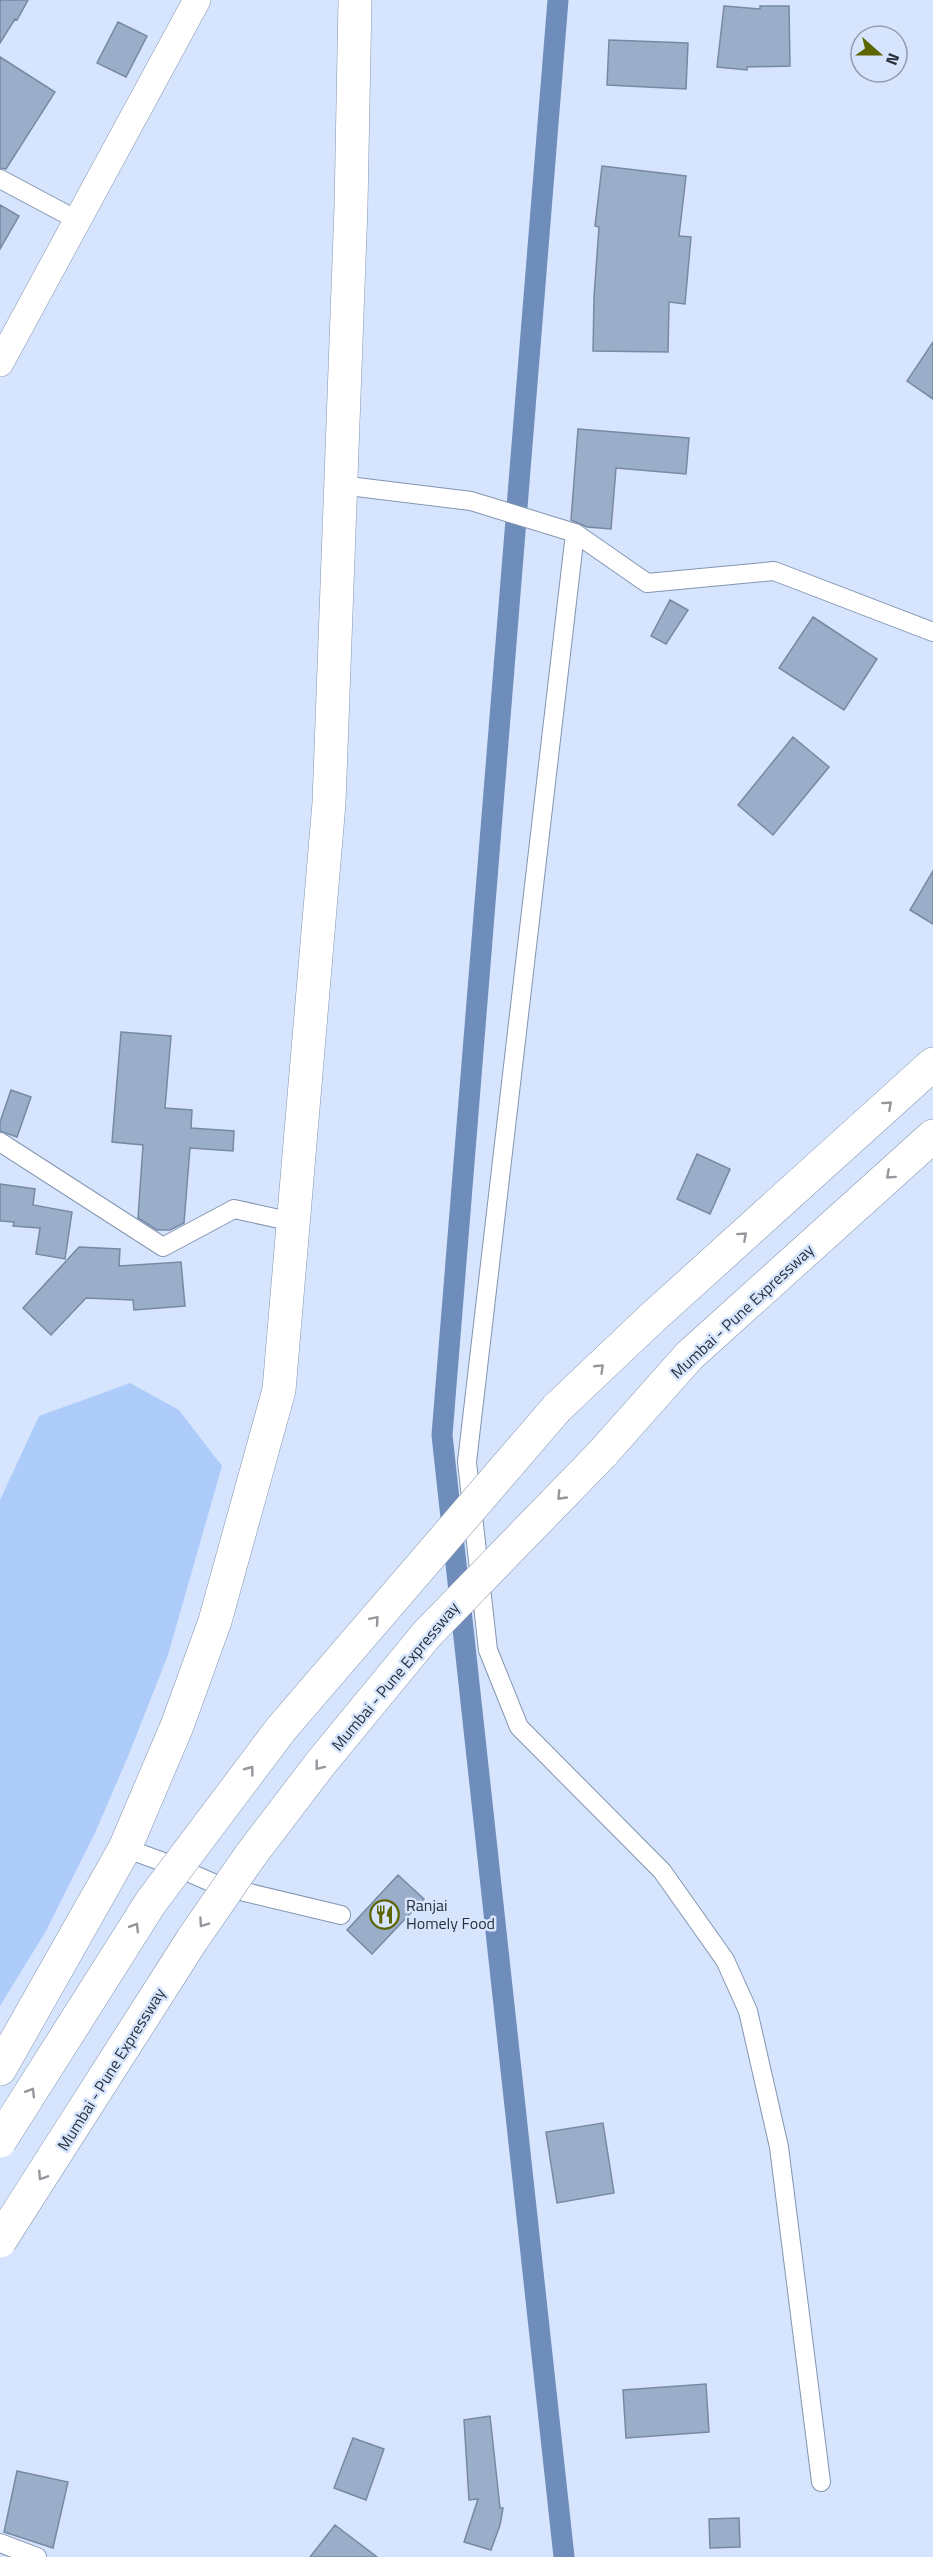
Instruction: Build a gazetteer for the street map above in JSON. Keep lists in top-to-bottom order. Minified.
{"streets":{"highway":["Mumbai - Pune Expressway"]},"places":{"restaurant":["Ranjai Homely Food"]},"north":"right"}
